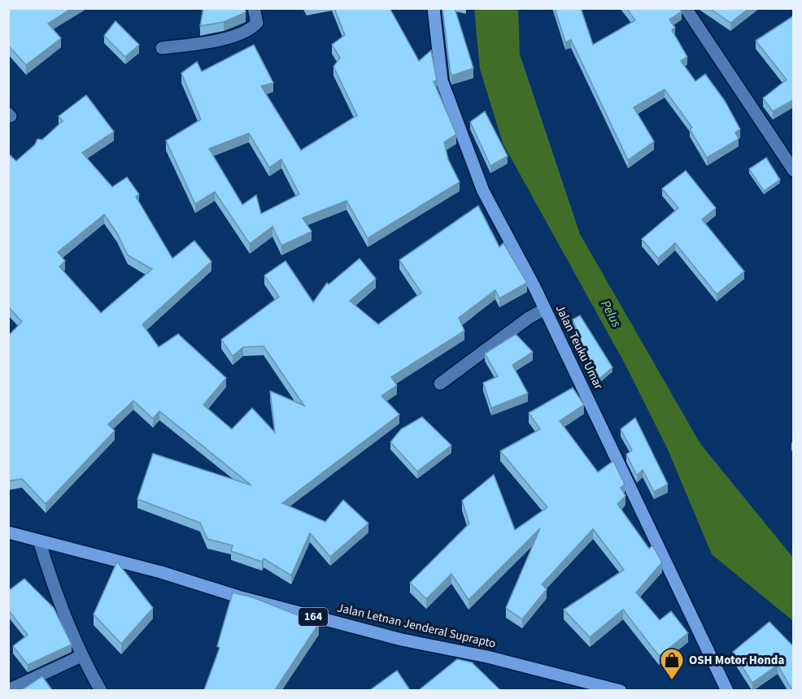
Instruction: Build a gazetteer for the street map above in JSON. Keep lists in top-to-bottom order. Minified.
{"streets":{"main road":["Jalan Teuku Umar","164","Jalan Letnan Jenderal Suprapto"]},"water":["Pelus"],"places":{"shop":["OSH Motor Honda"]}}
